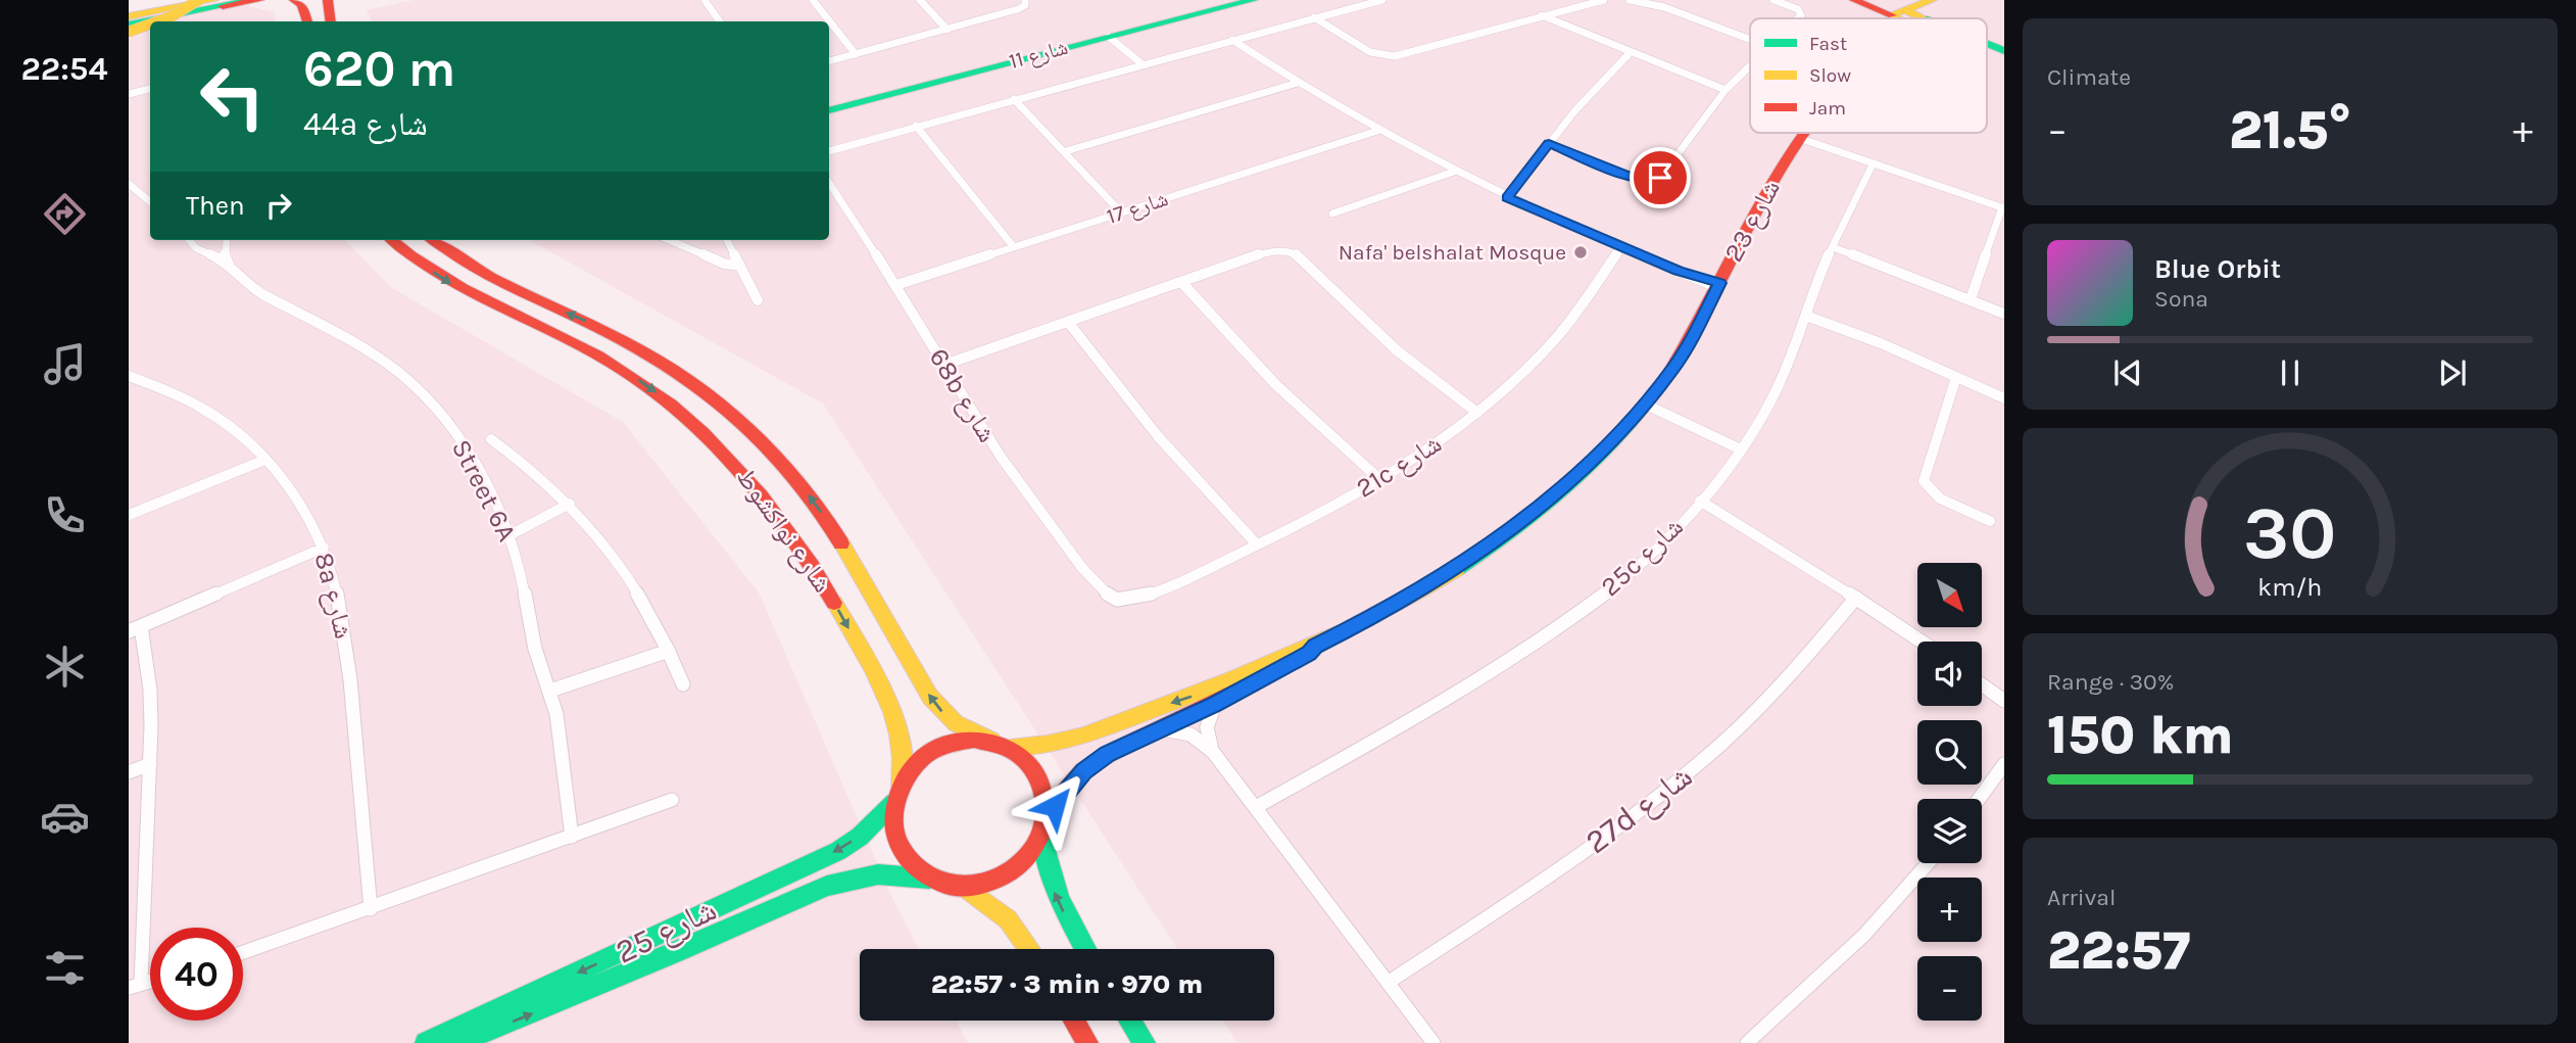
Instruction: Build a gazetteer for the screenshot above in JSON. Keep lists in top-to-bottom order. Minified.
{"streets":{"main road":["شارع 11","شارع 23","شارع نواكشوط","شارع 25"],"street":["شارع 17","68b شارع","21c شارع","Street 6A","25c شارع","8a شارع","27d شارع"]},"crossings":[["شارع 17","68b شارع"],["شارع 23","شارع نواكشوط"],["شارع 23","شارع 25"],["68b شارع","21c شارع"],["شارع نواكشوط","شارع 25"]],"places":["Nafa' belshalat Mosque"],"legend":["Fast","Slow","Jam"],"north":"bottom right","page":{"tabs":"22:54","tile":["Climate",["Range · 30%","150 km"],["Arrival","22:57"]],"turn":["620 m","44a شارع"],"heat":["−","21.5°","+"],"then":"Then","song":["Blue Orbit","Sona"],"map_buttons":["+","−"],"limit":"40","trip":"22:57 · 3 min · 970 m","gauge":["30","km/h"]}}
